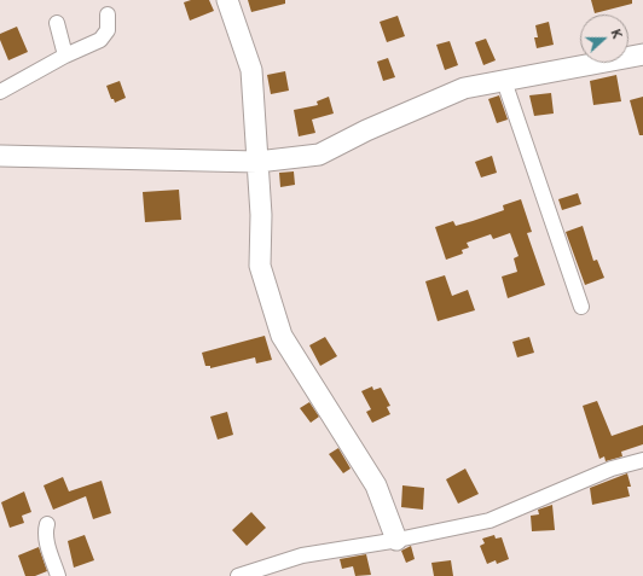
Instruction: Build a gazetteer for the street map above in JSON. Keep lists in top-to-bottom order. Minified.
{"north":"right"}
